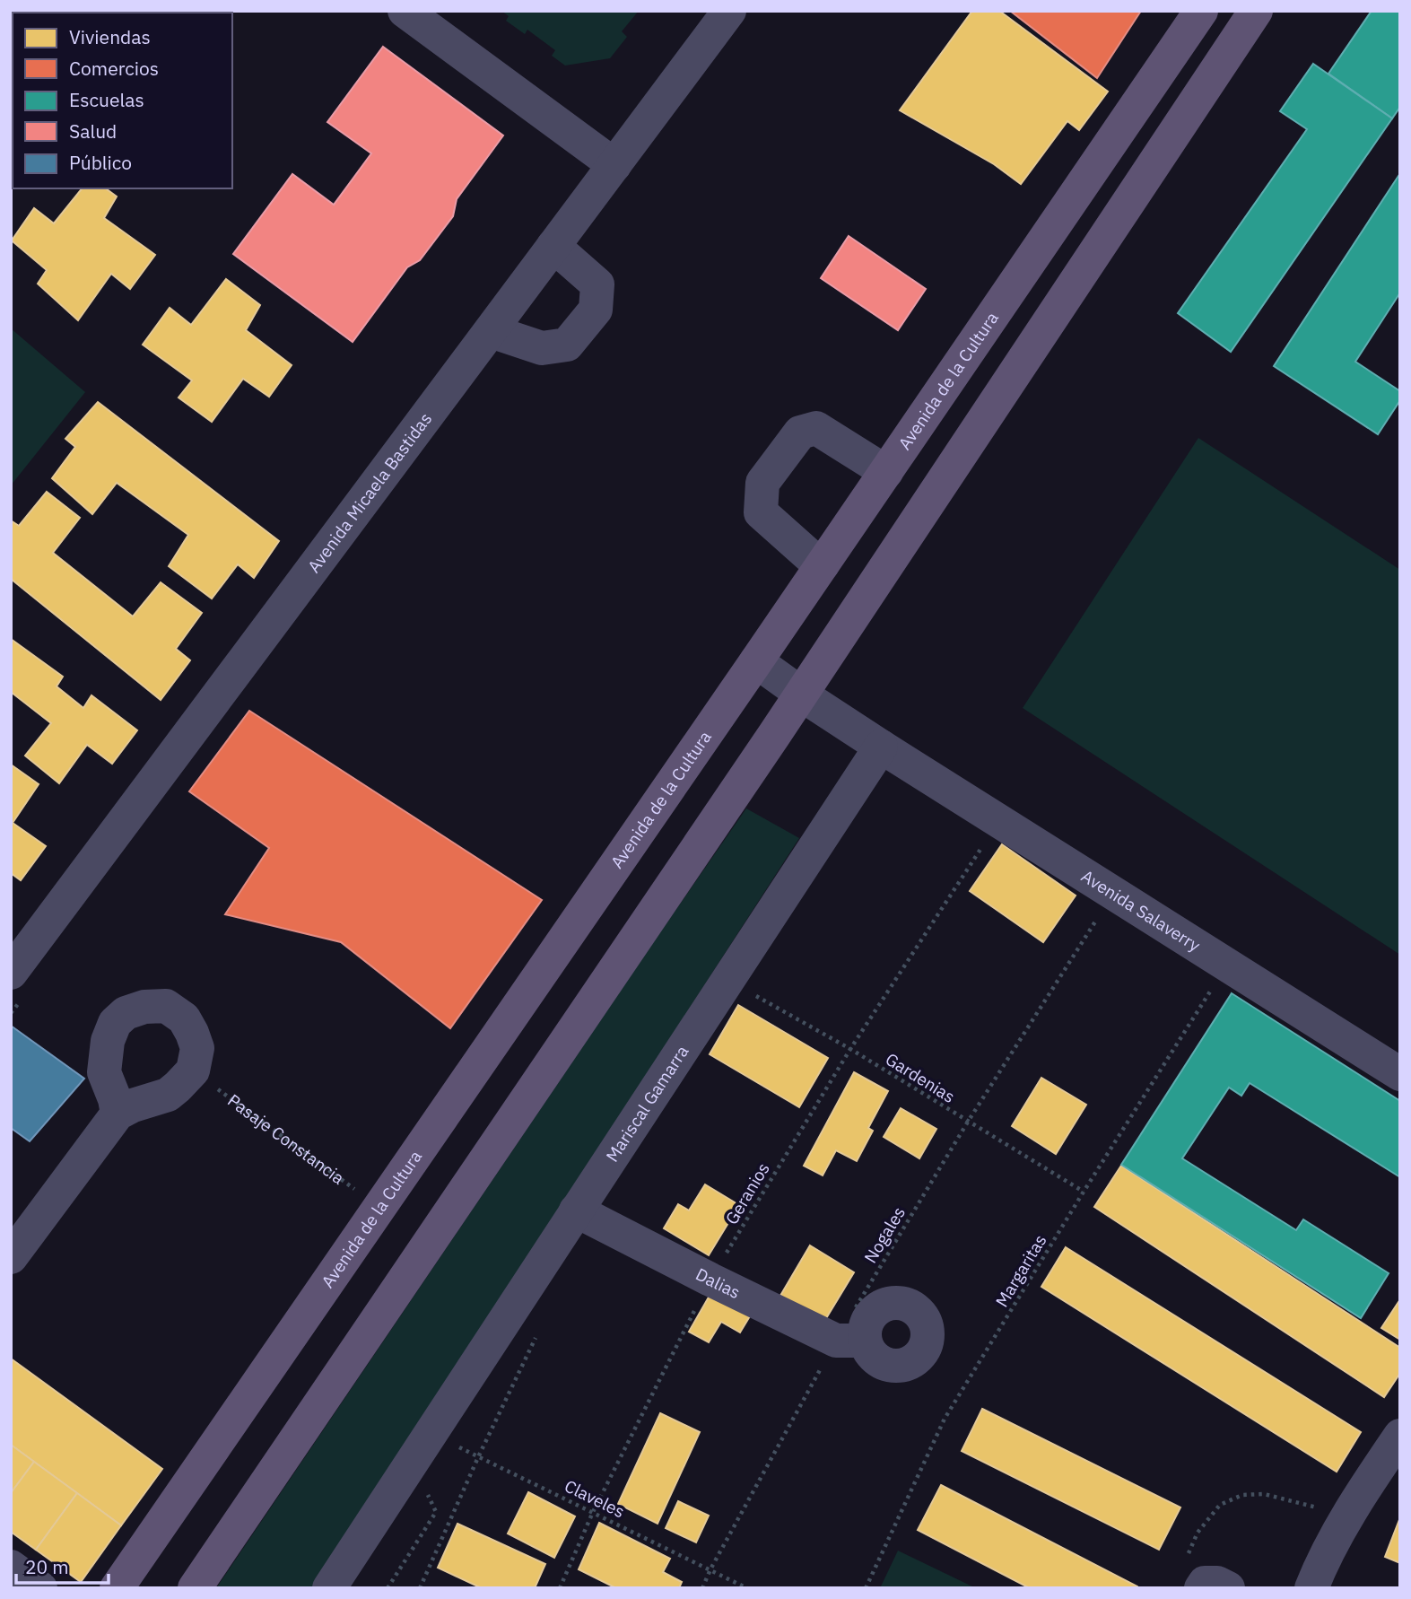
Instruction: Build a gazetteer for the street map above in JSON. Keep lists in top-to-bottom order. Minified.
{"streets":{"main road":["Avenida de la Cultura"],"street":["Avenida Micaela Bastidas","Avenida Salaverry","Mariscal Gamarra","Dalias"],"path":["Gardenias","Pasaje Constancia","Geranios","Nogales","Margaritas","Claveles"]},"crossings":[["Avenida de la Cultura","Pasaje Constancia"],["Avenida Salaverry","Mariscal Gamarra"],["Gardenias","Geranios"],["Gardenias","Nogales"],["Gardenias","Margaritas"],["Mariscal Gamarra","Dalias"],["Mariscal Gamarra","Claveles"],["Geranios","Dalias"],["Geranios","Claveles"],["Nogales","Dalias"],["Nogales","Claveles"]],"legend":["Viviendas","Comercios","Escuelas","Salud","Público"],"scale_bar":"20 m"}
